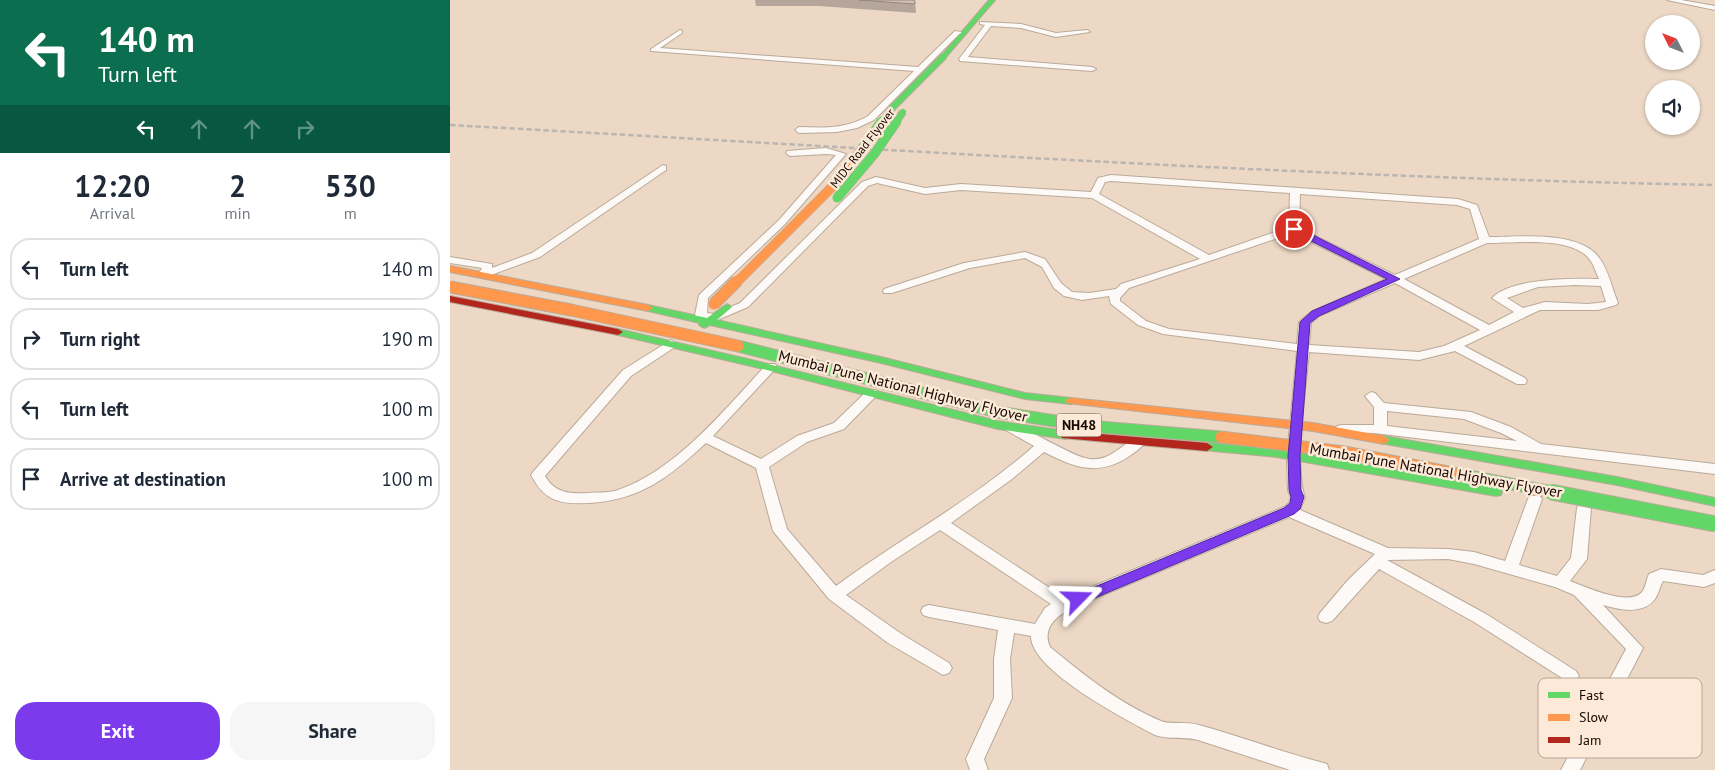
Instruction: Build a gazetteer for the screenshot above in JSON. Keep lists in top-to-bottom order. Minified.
{"streets":{"main road":["MIDC Road Flyover","Mumbai Pune National Highway Flyover","NH48"]},"legend":["Fast","Slow","Jam"],"north":"top left","page":{"turn":["140 m","Turn left"],"eta":["12:20","Arrival","2","min","530","m"],"list":[{"name":"Turn left","value":"140 m"},{"name":"Turn right","value":"190 m"},{"name":"Turn left","value":"100 m"},{"name":"Arrive at destination","value":"100 m"}],"buttons":["Exit","Share"]}}
